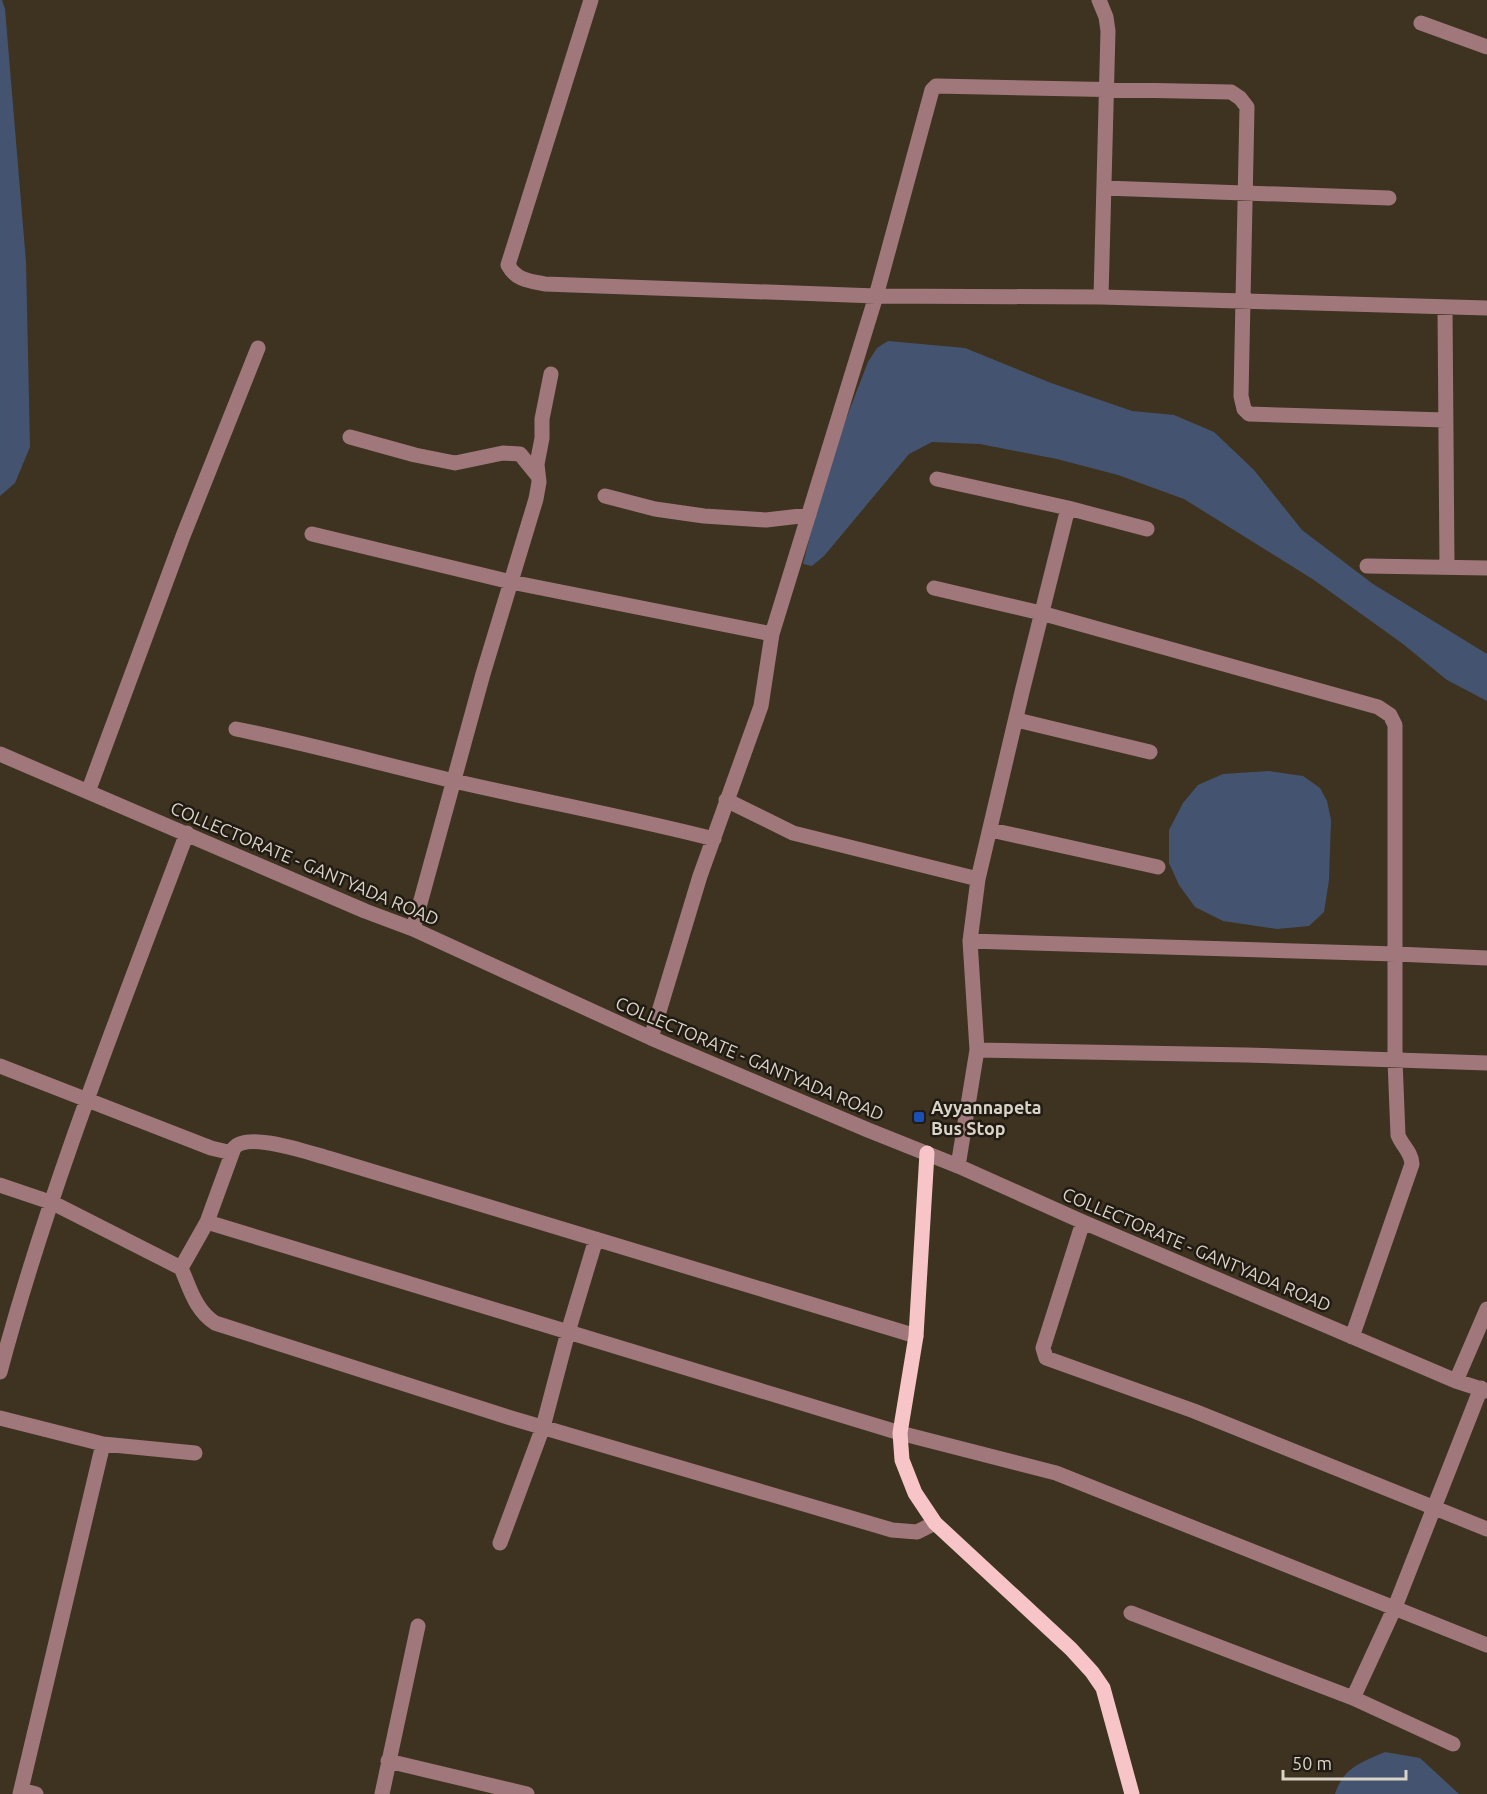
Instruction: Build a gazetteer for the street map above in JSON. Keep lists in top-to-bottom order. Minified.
{"streets":{"street":["COLLECTORATE - GANTYADA ROAD"]},"places":{"transit":["Ayyannapeta Bus Stop"]},"scale_bar":"50 m"}
